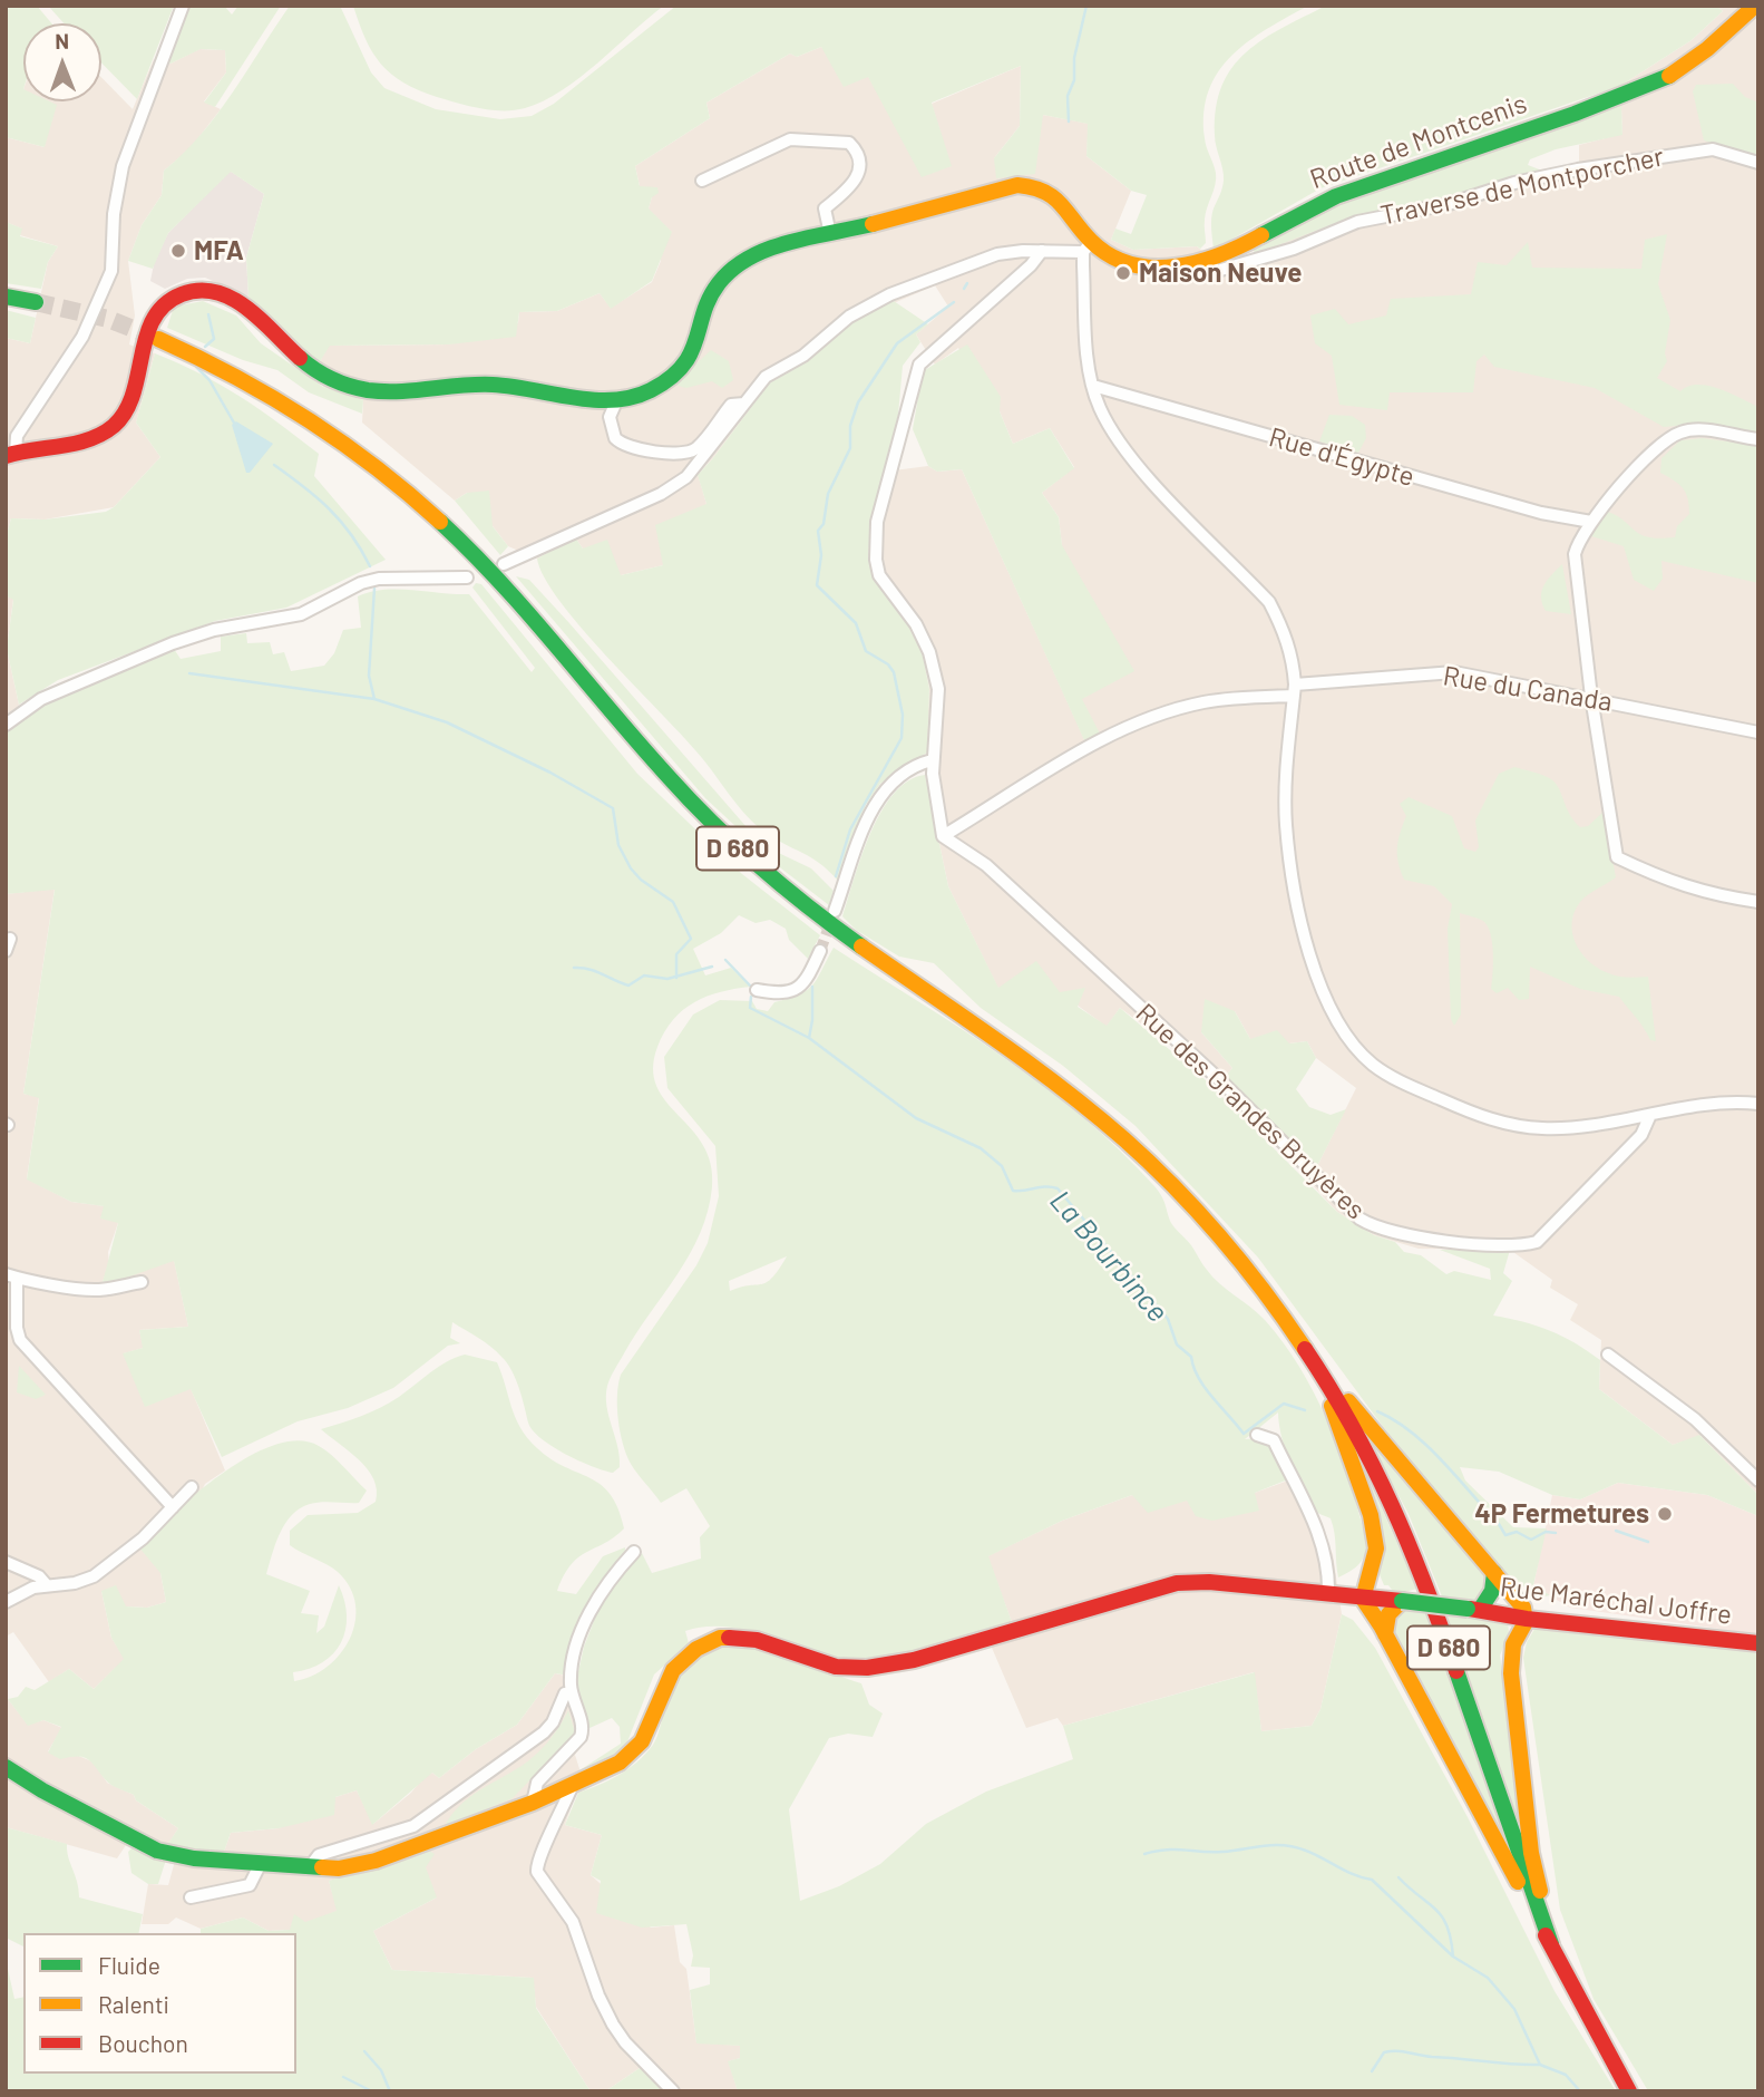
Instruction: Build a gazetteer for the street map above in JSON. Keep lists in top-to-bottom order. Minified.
{"streets":{"main road":["Route de Montcenis","D 680","Rue Maréchal Joffre"],"street":["Traverse de Montporcher","Rue d'Égypte","Rue du Canada","Rue des Grandes Bruyères"]},"crossings":[["Route de Montcenis","Traverse de Montporcher"],["Rue du Canada","Rue des Grandes Bruyères"]],"water":["La Bourbince"],"places":["MFA","Maison Neuve","4P Fermetures"],"legend":["Fluide","Ralenti","Bouchon"],"north":"top"}
